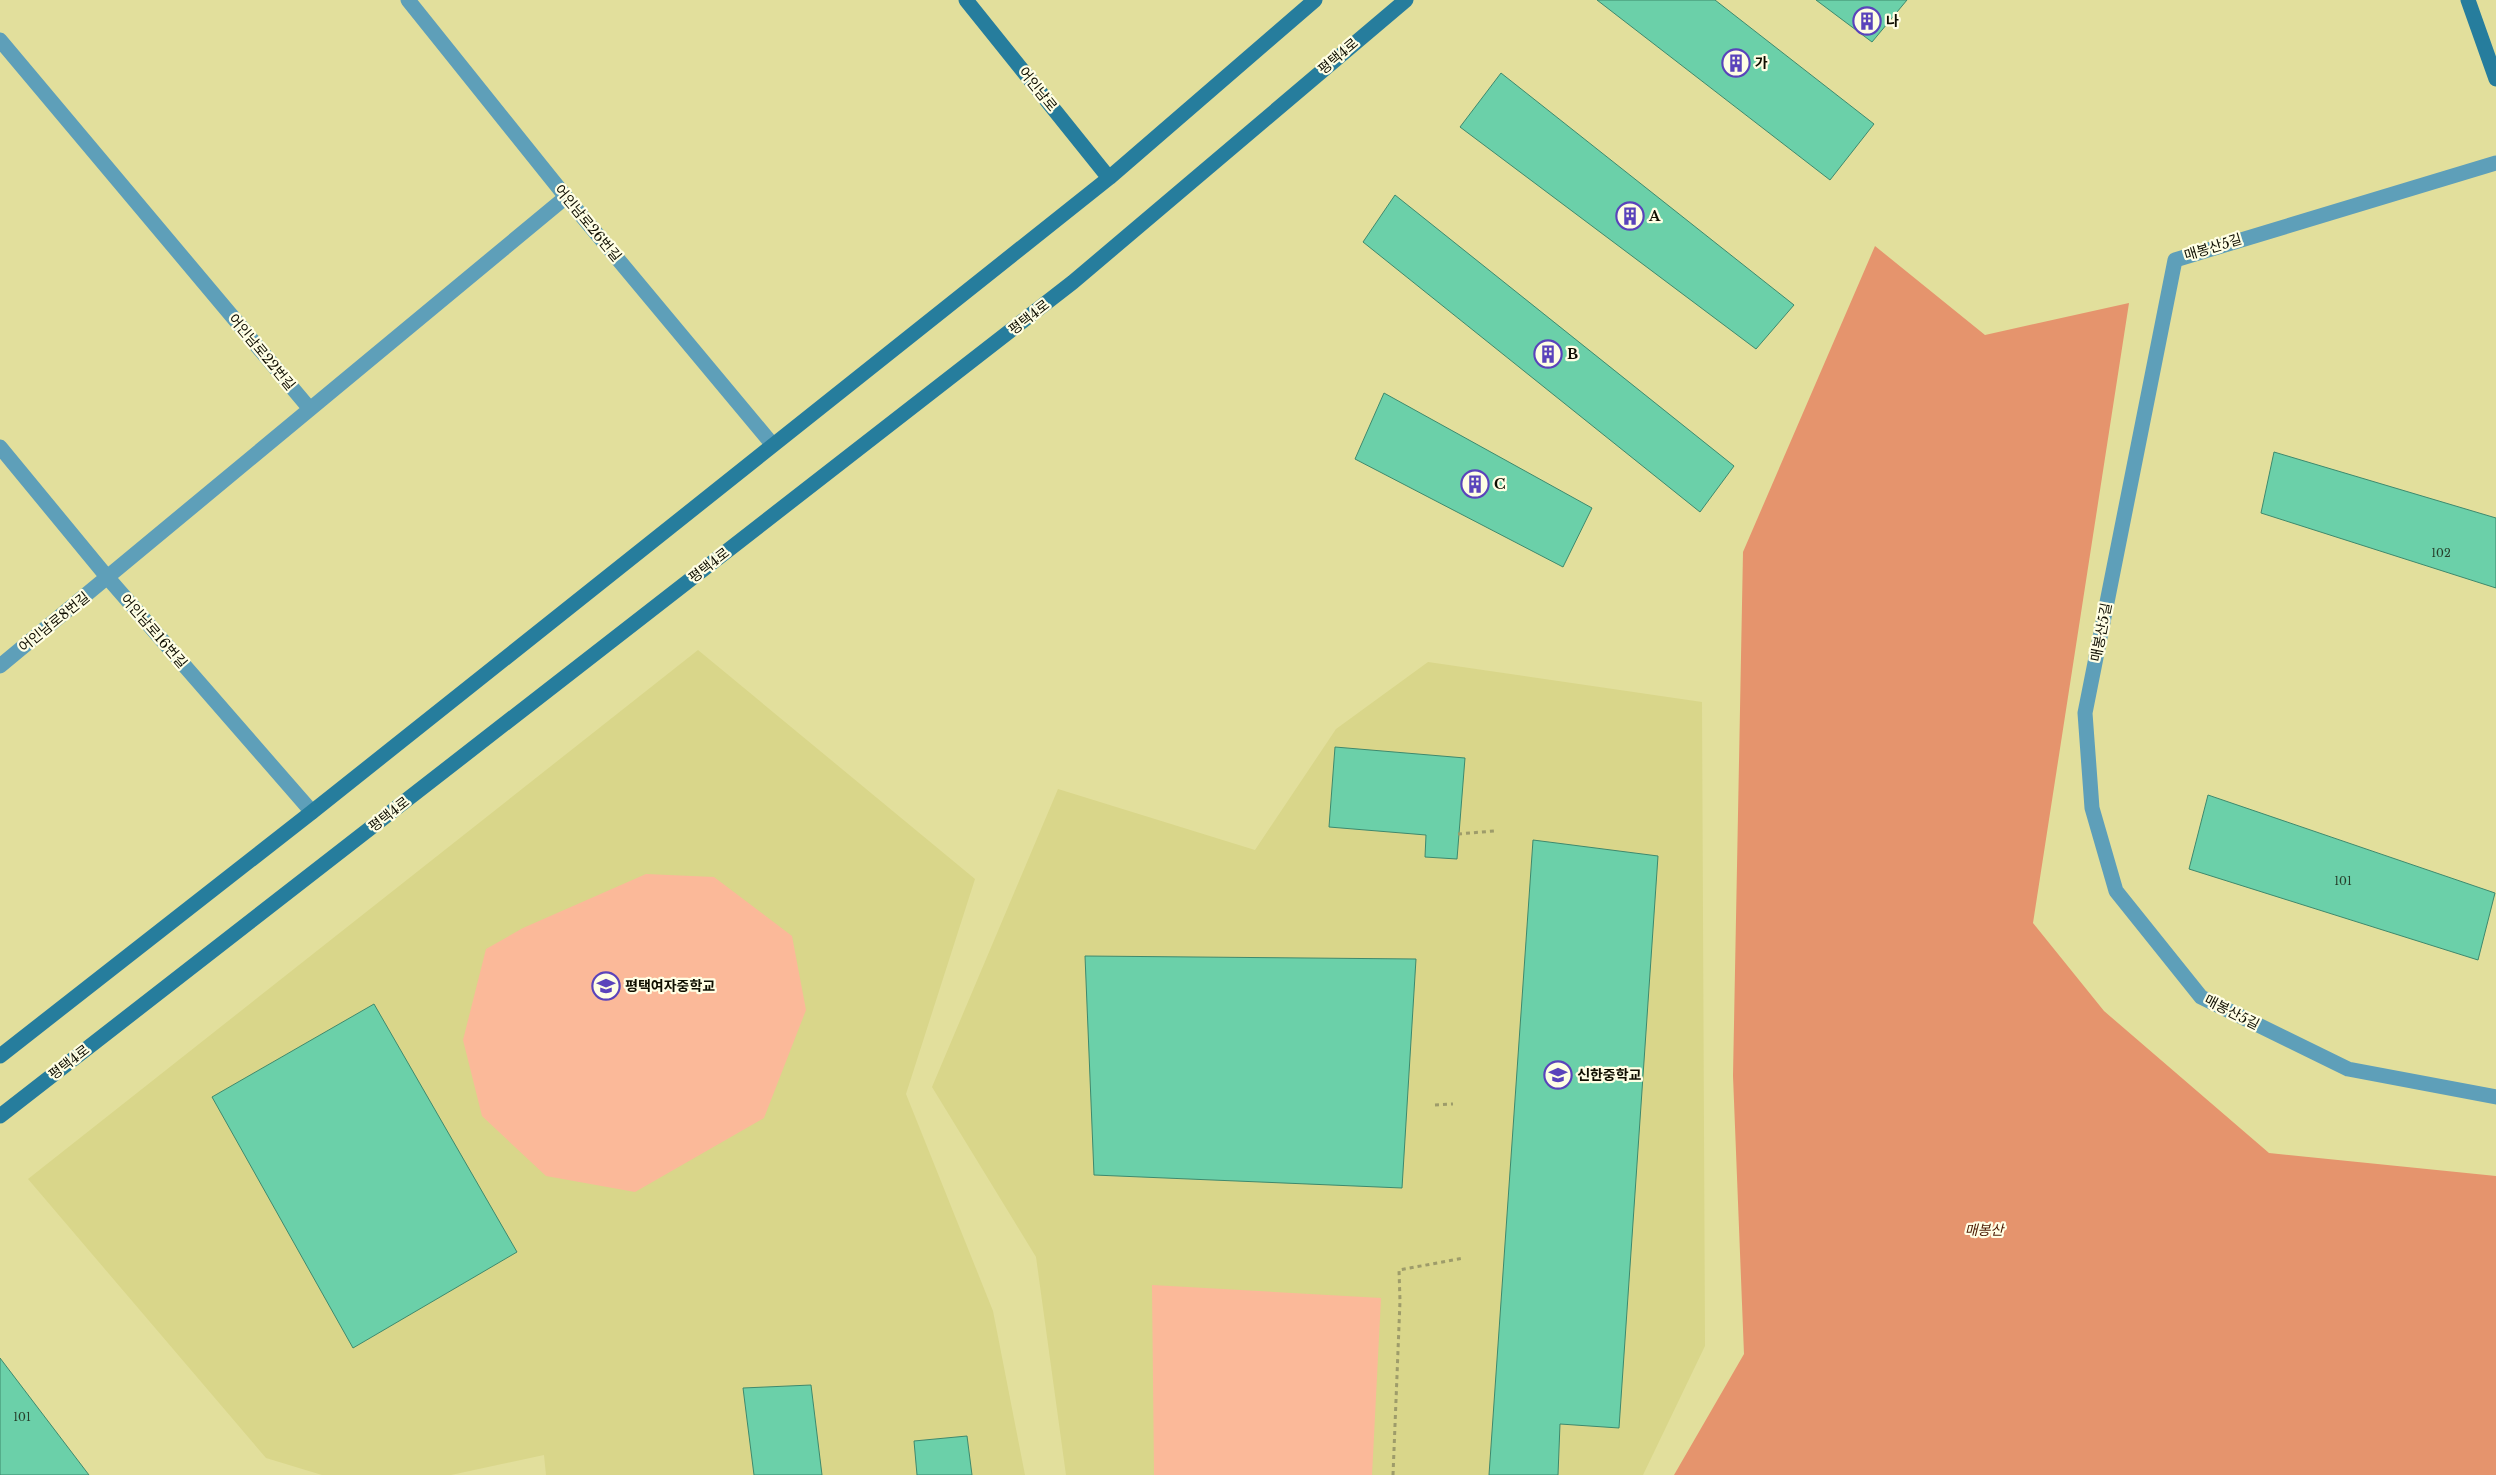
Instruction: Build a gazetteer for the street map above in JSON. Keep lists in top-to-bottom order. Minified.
{"streets":{"street":["평택4로","어인남로","어인남로26번길","매봉산5길","어인남로22번길","어인남로8번길","어인남로16번길"]},"crossings":[["어인남로22번길","어인남로8번길"],["어인남로8번길","어인남로16번길"]],"parks":["매봉산"],"places":{"building":["나","가","A","B","C"],"school or university":["평택여자중학교","신한중학교"]},"house_numbers":["102","101","101"]}
